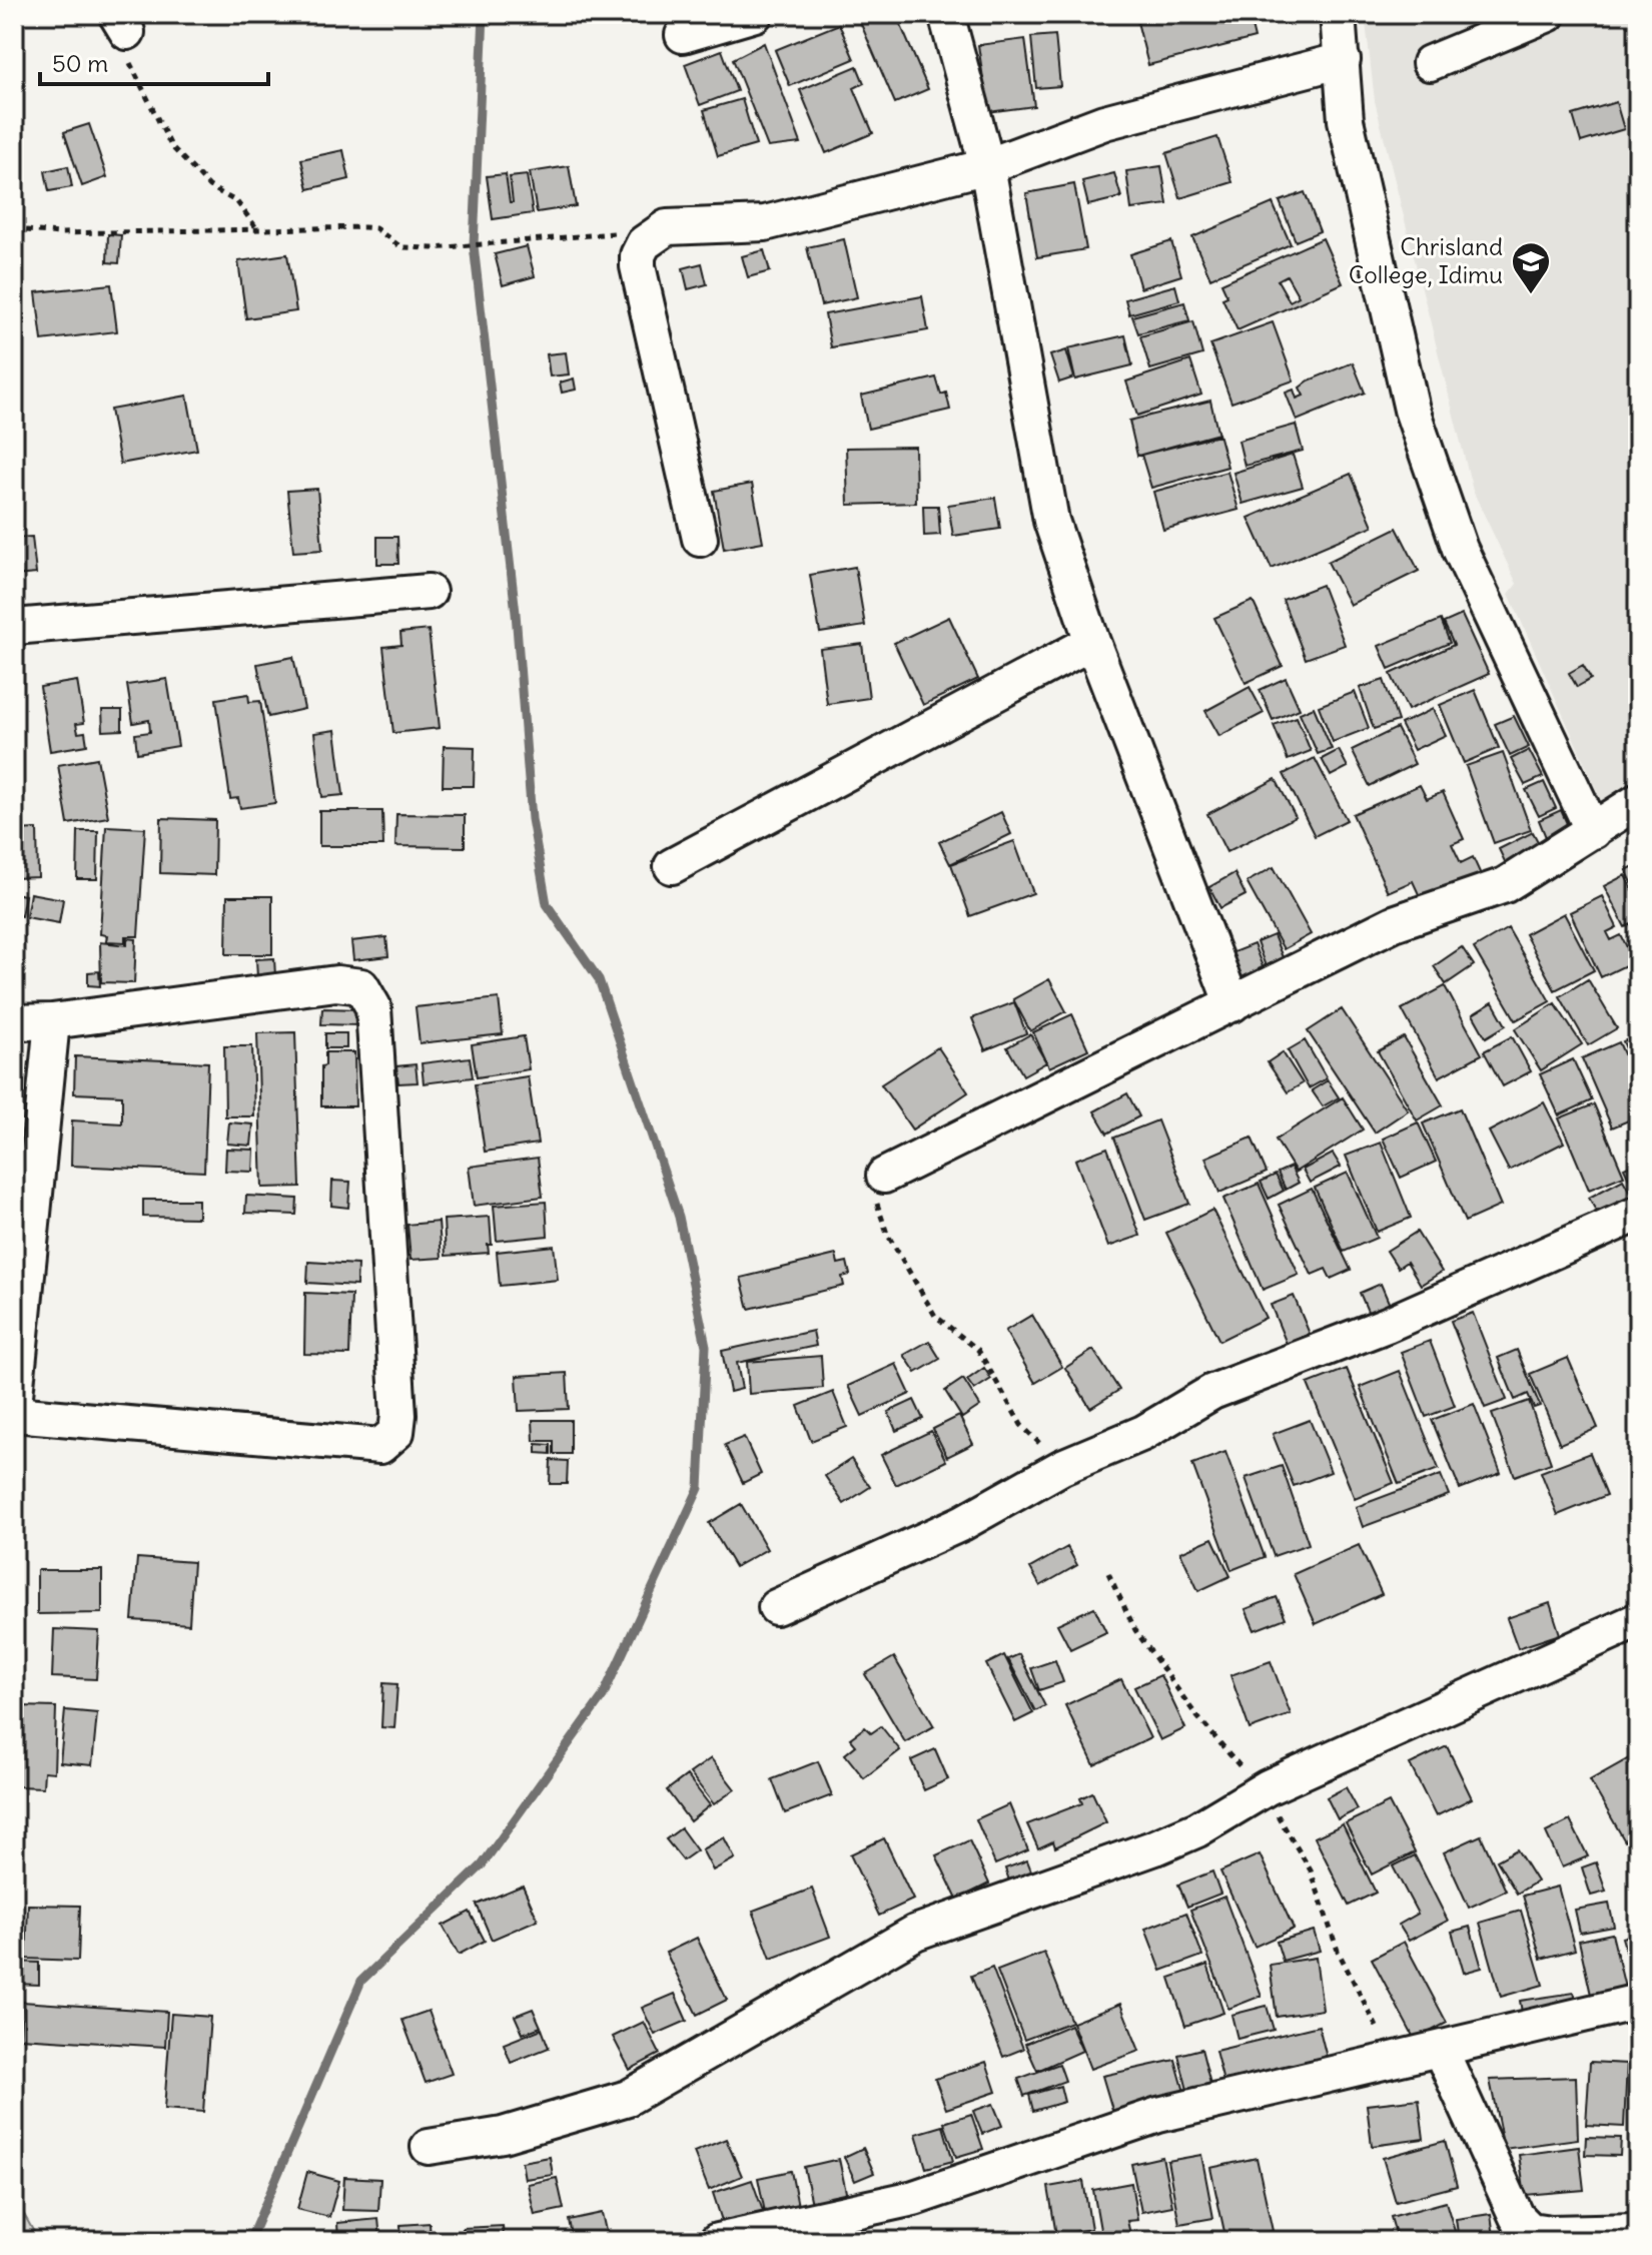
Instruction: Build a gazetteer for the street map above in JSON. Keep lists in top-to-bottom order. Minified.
{"places":{"school or university":["Chrisland College, Idimu"]},"scale_bar":"50 m"}
